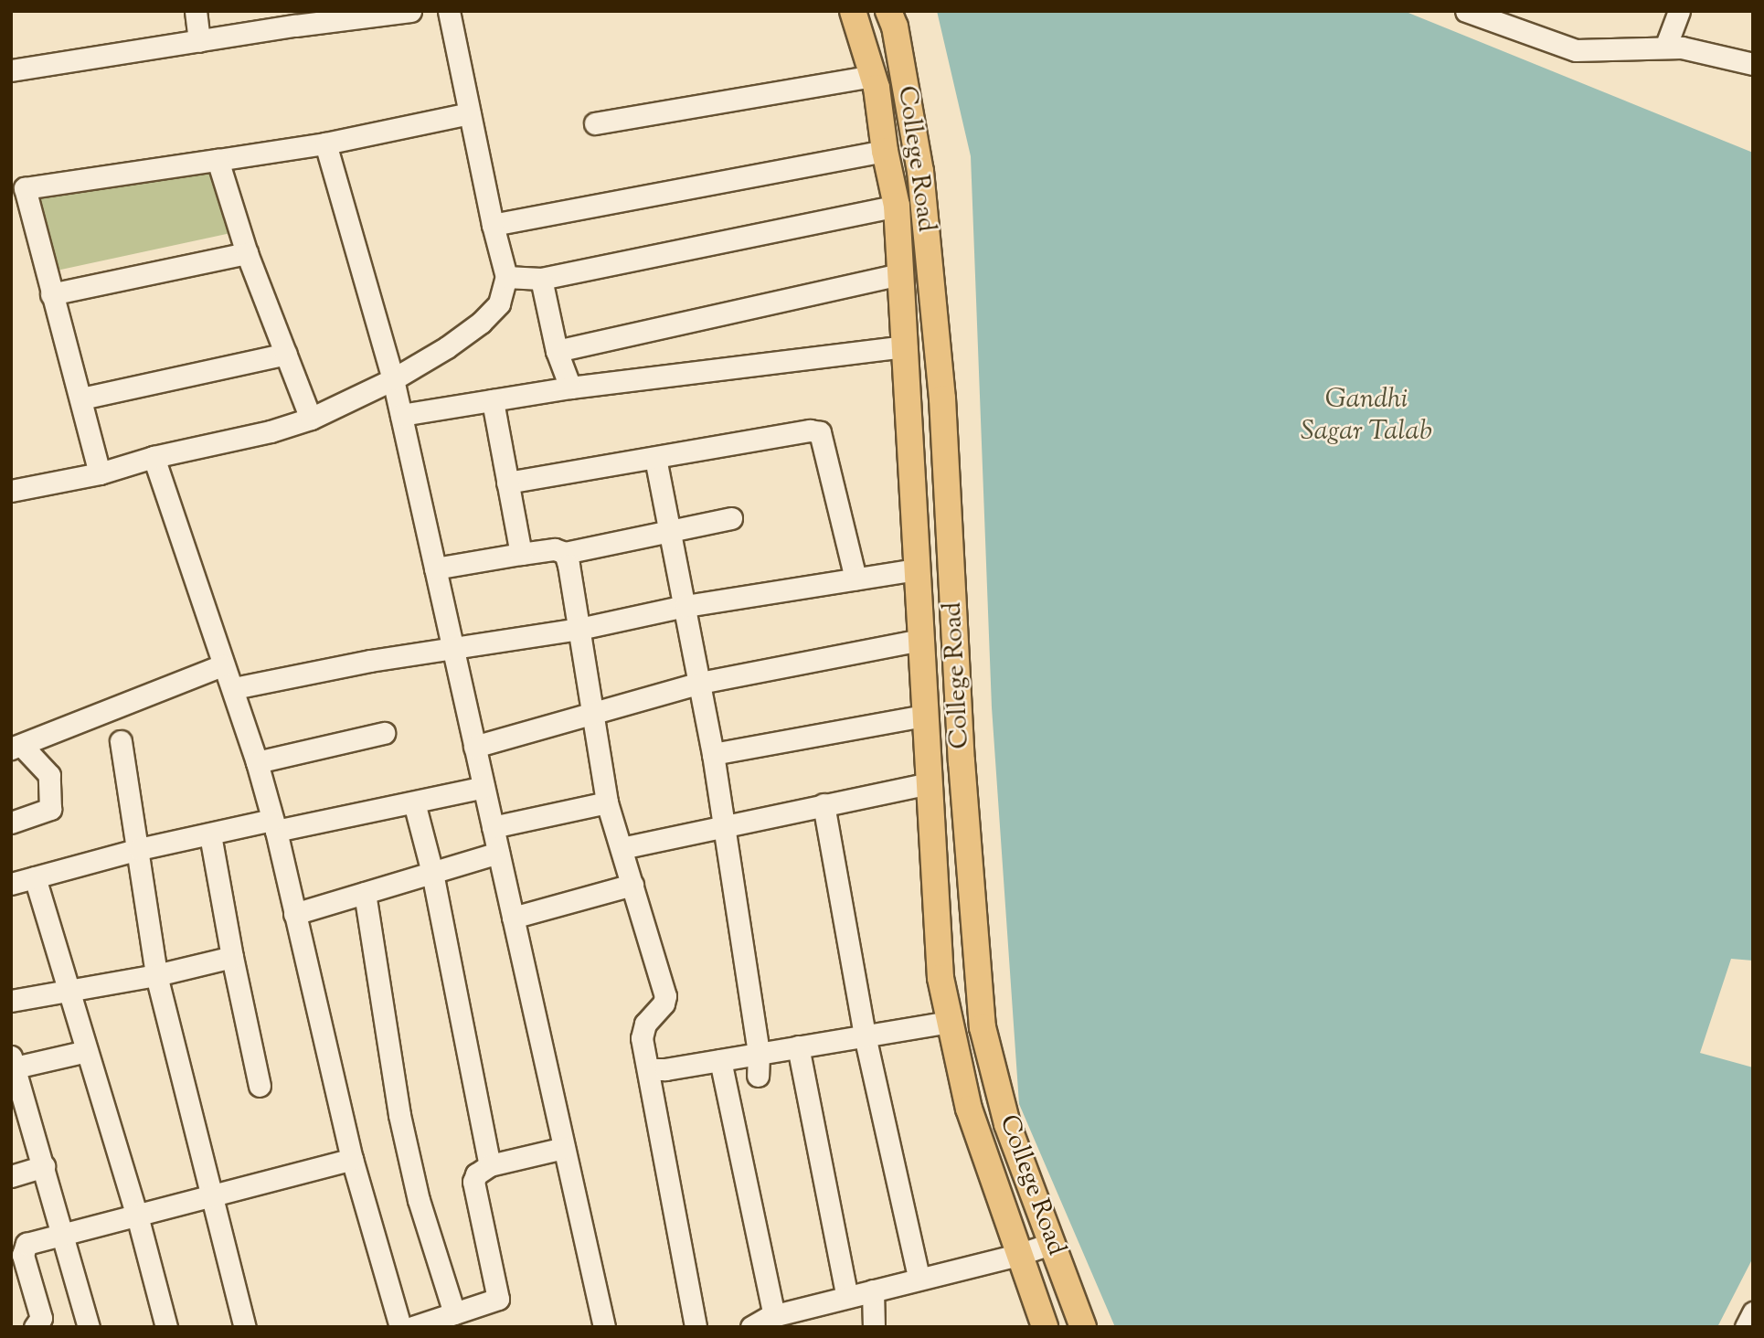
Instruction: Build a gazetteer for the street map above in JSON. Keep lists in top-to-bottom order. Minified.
{"streets":{"main road":["College Road"]},"water":["Gandhi Sagar Talab"]}
